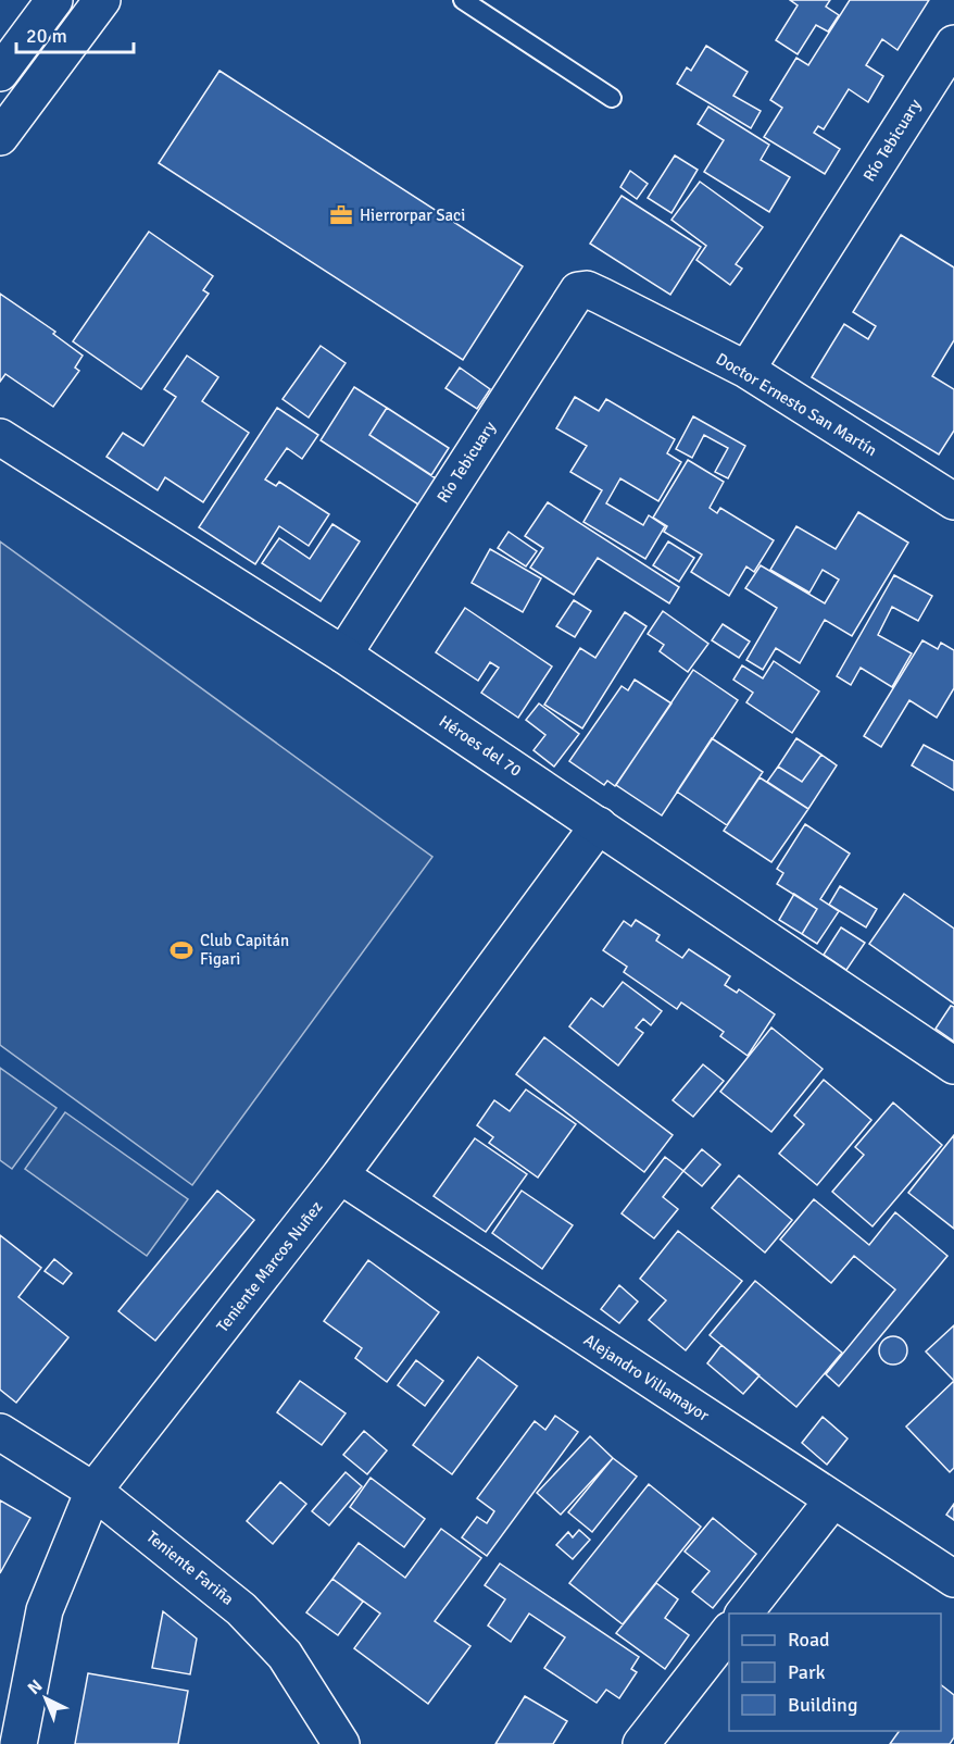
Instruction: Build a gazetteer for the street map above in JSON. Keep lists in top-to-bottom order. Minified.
{"streets":{"street":["Río Tebicuary","Doctor Ernesto San Martín","Héroes del 70","Teniente Marcos Nuñez","Alejandro Villamayor","Teniente Fariña"]},"crossings":[["Río Tebicuary","Doctor Ernesto San Martín"],["Río Tebicuary","Héroes del 70"],["Héroes del 70","Teniente Marcos Nuñez"],["Teniente Marcos Nuñez","Alejandro Villamayor"],["Teniente Marcos Nuñez","Teniente Fariña"]],"places":{"office":["Hierrorpar Saci"],"sports":["Club Capitán Figari"]},"legend":["Road","Park","Building"],"scale_bar":"20 m","north":"top left"}
